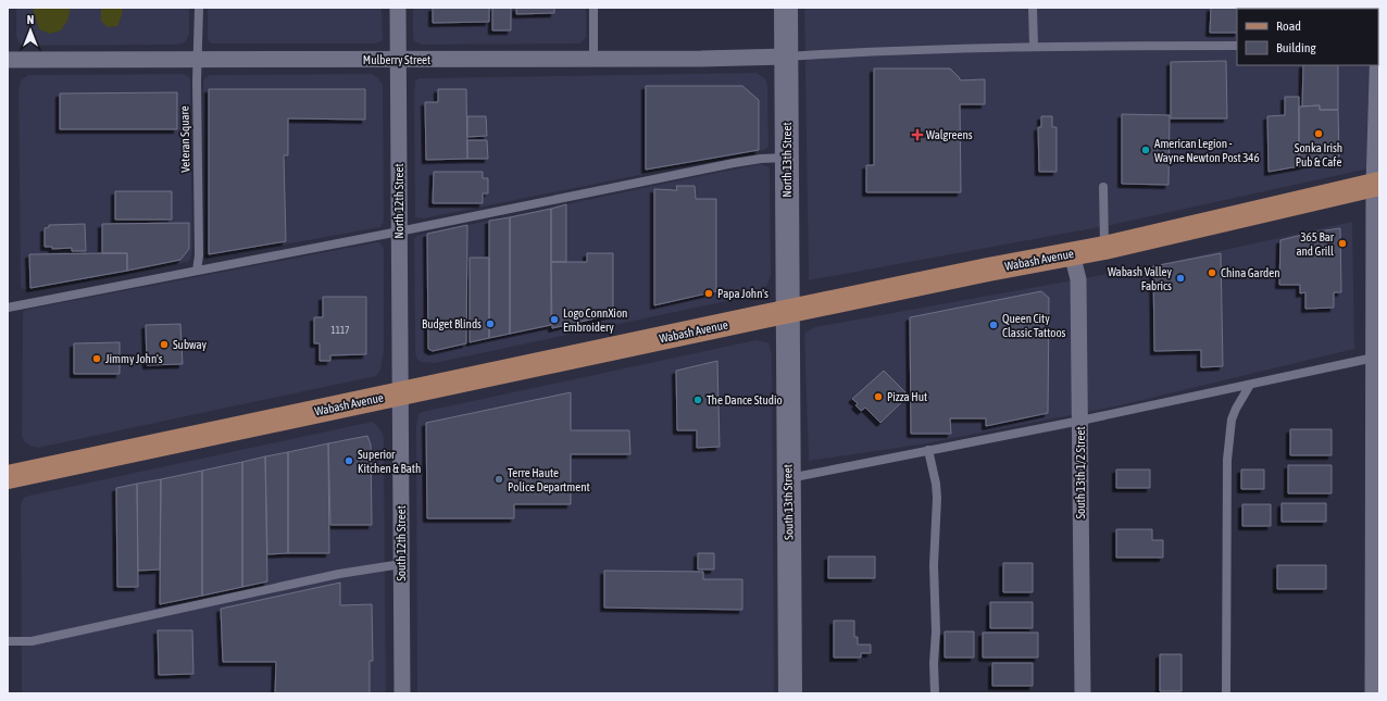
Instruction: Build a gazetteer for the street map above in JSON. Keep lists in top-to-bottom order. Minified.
{"streets":{"main road":["North 13th Street","Wabash Avenue","South 13th Street"],"street":["Mulberry Street","North 12th Street","South 13th 1/2 Street","South 12th Street"],"lane":["Veteran Square"]},"crossings":[["Mulberry Street","Veteran Square"],["Mulberry Street","North 13th Street"],["Mulberry Street","North 12th Street"],["North 13th Street","Wabash Avenue"],["North 13th Street","South 13th Street"],["North 12th Street","Wabash Avenue"],["North 12th Street","South 12th Street"],["Wabash Avenue","South 13th 1/2 Street"],["Wabash Avenue","South 13th Street"],["Wabash Avenue","South 12th Street"]],"places":{"other":["Sonka Irish Pub & Cafe","American Legion - Wayne Newton Post 346","365 Bar and Grill","China Garden","Wabash Valley Fabrics","Papa John's","Logo ConnXion Embroidery","Budget Blinds","Queen City Classic Tattoos","Subway","Jimmy John's","Pizza Hut","The Dance Studio","Superior Kitchen & Bath","Terre Haute Police Department"],"health":["Walgreens"]},"house_numbers":["1117"],"legend":["Road","Building"],"north":"top"}
